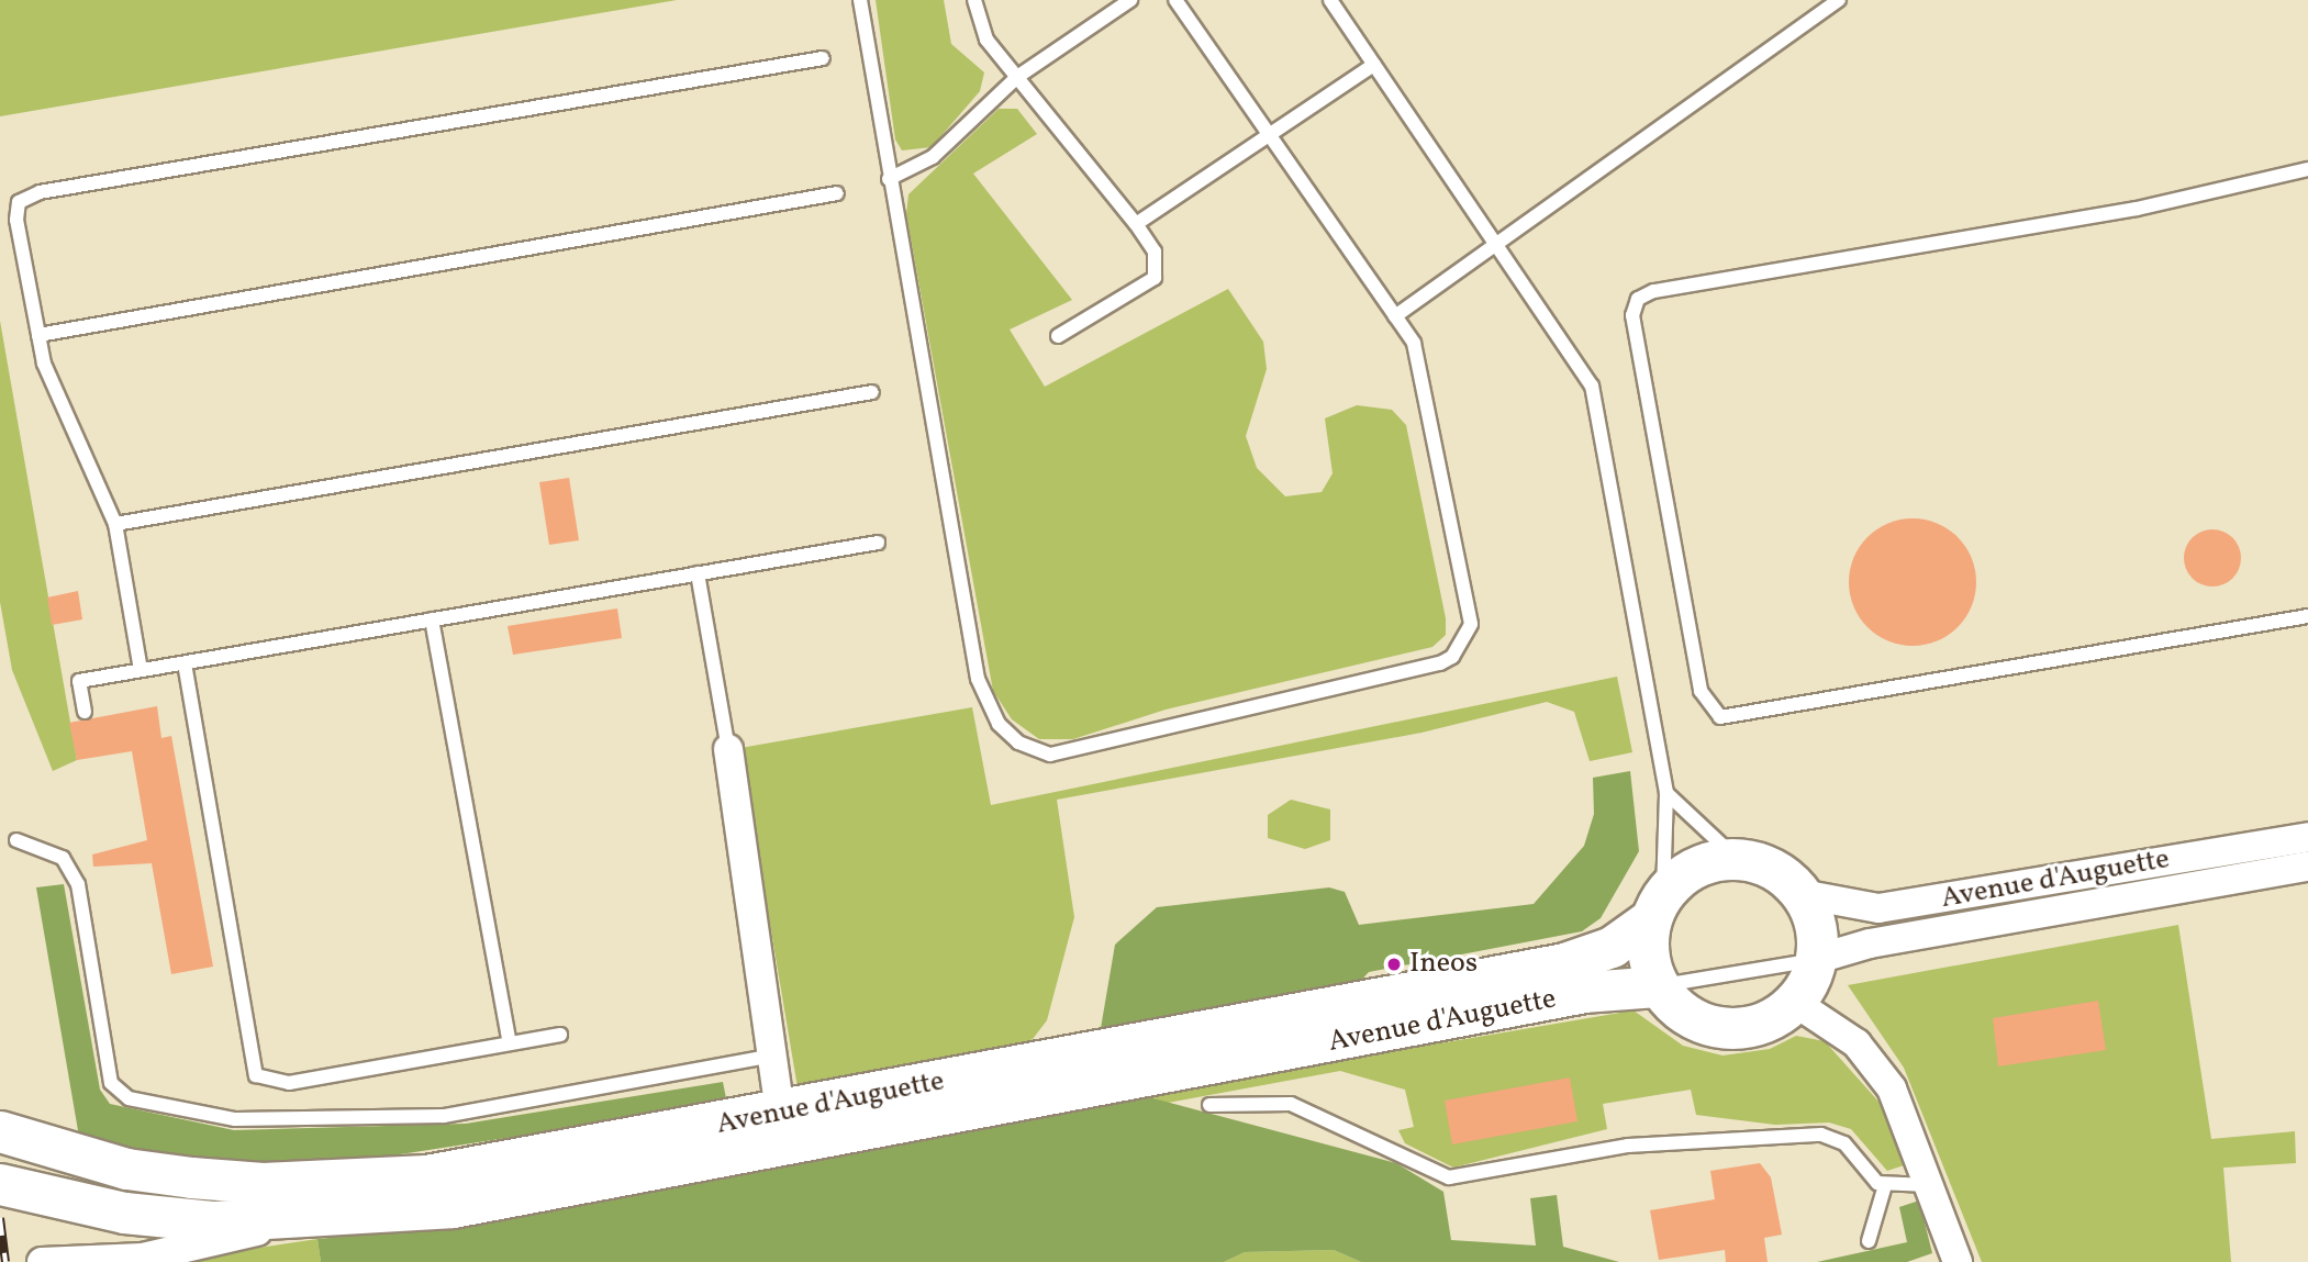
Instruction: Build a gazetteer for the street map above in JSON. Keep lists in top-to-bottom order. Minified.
{"streets":{"main road":["Avenue d'Auguette"]},"places":["Ineos"]}
